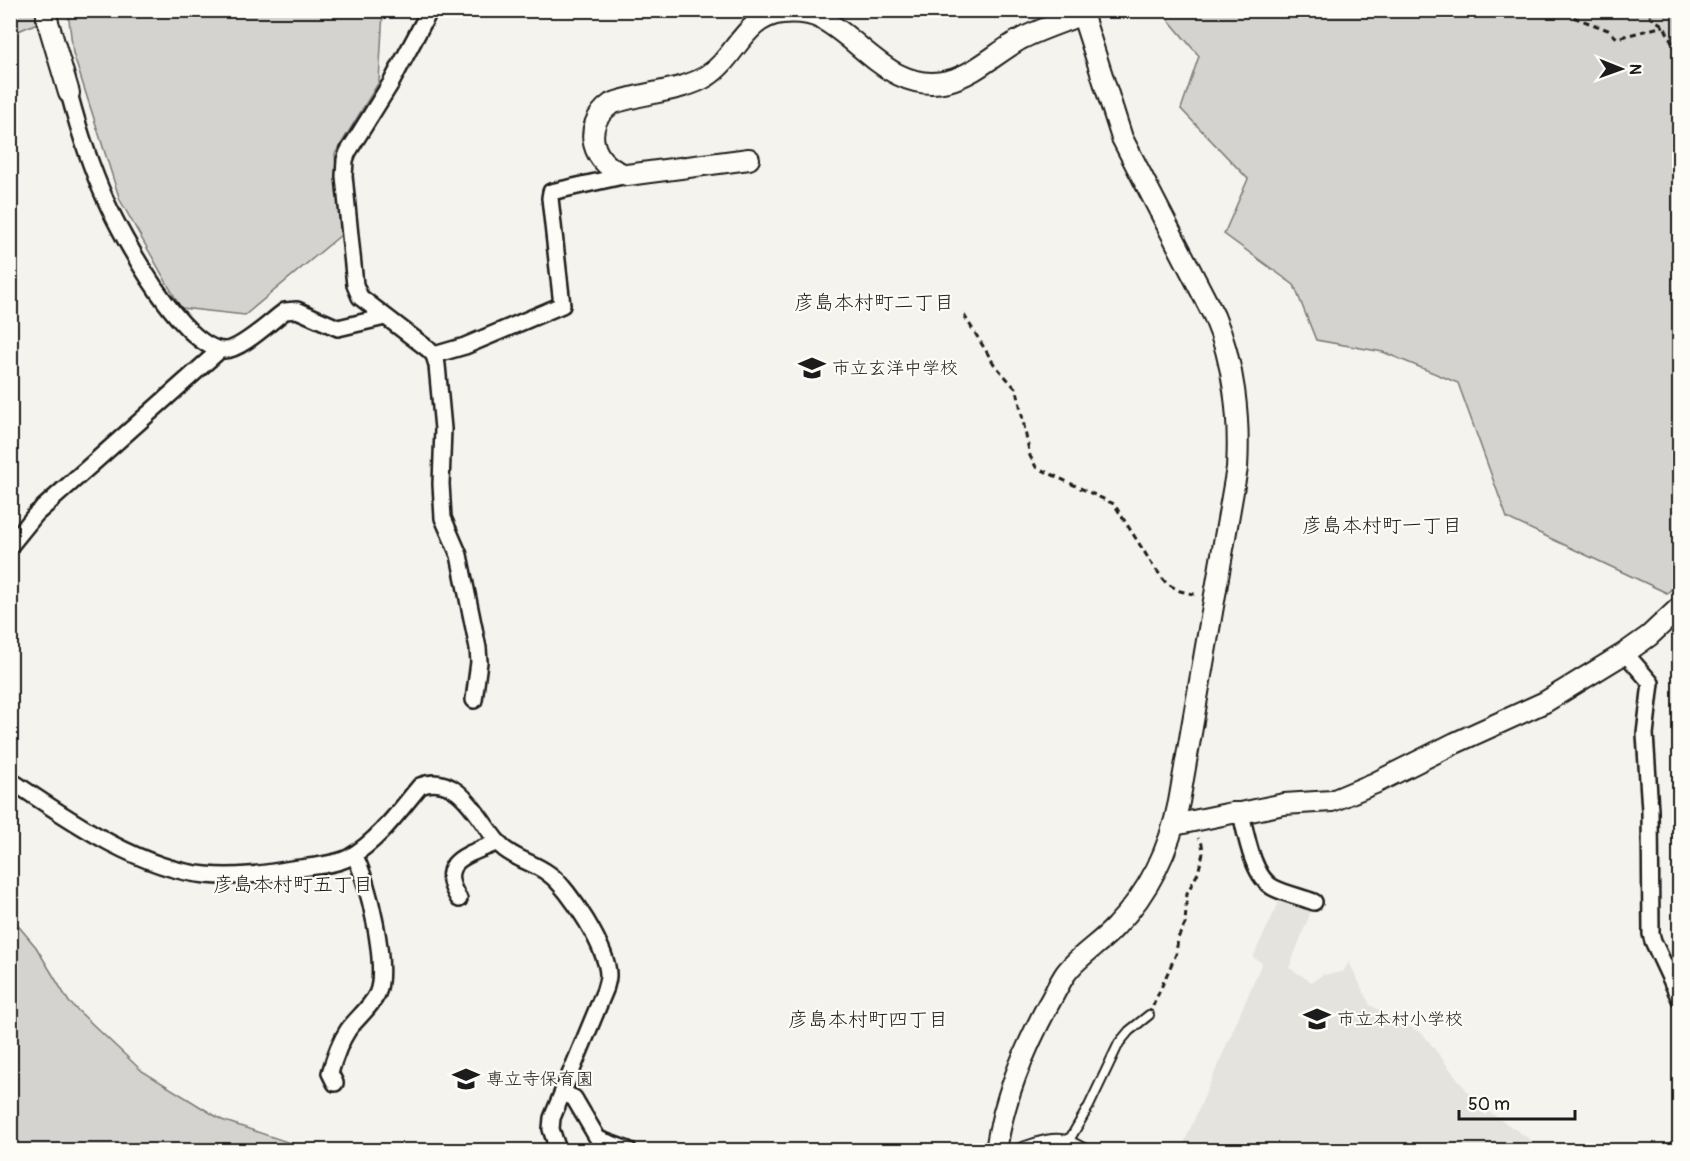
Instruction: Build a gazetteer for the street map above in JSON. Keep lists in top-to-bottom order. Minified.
{"districts":["彦島本村町二丁目","彦島本村町一丁目","彦島本村町五丁目","彦島本村町四丁目"],"places":{"school or university":["市立玄洋中学校","市立本村小学校","専立寺保育園"]},"scale_bar":"50 m","north":"right"}
